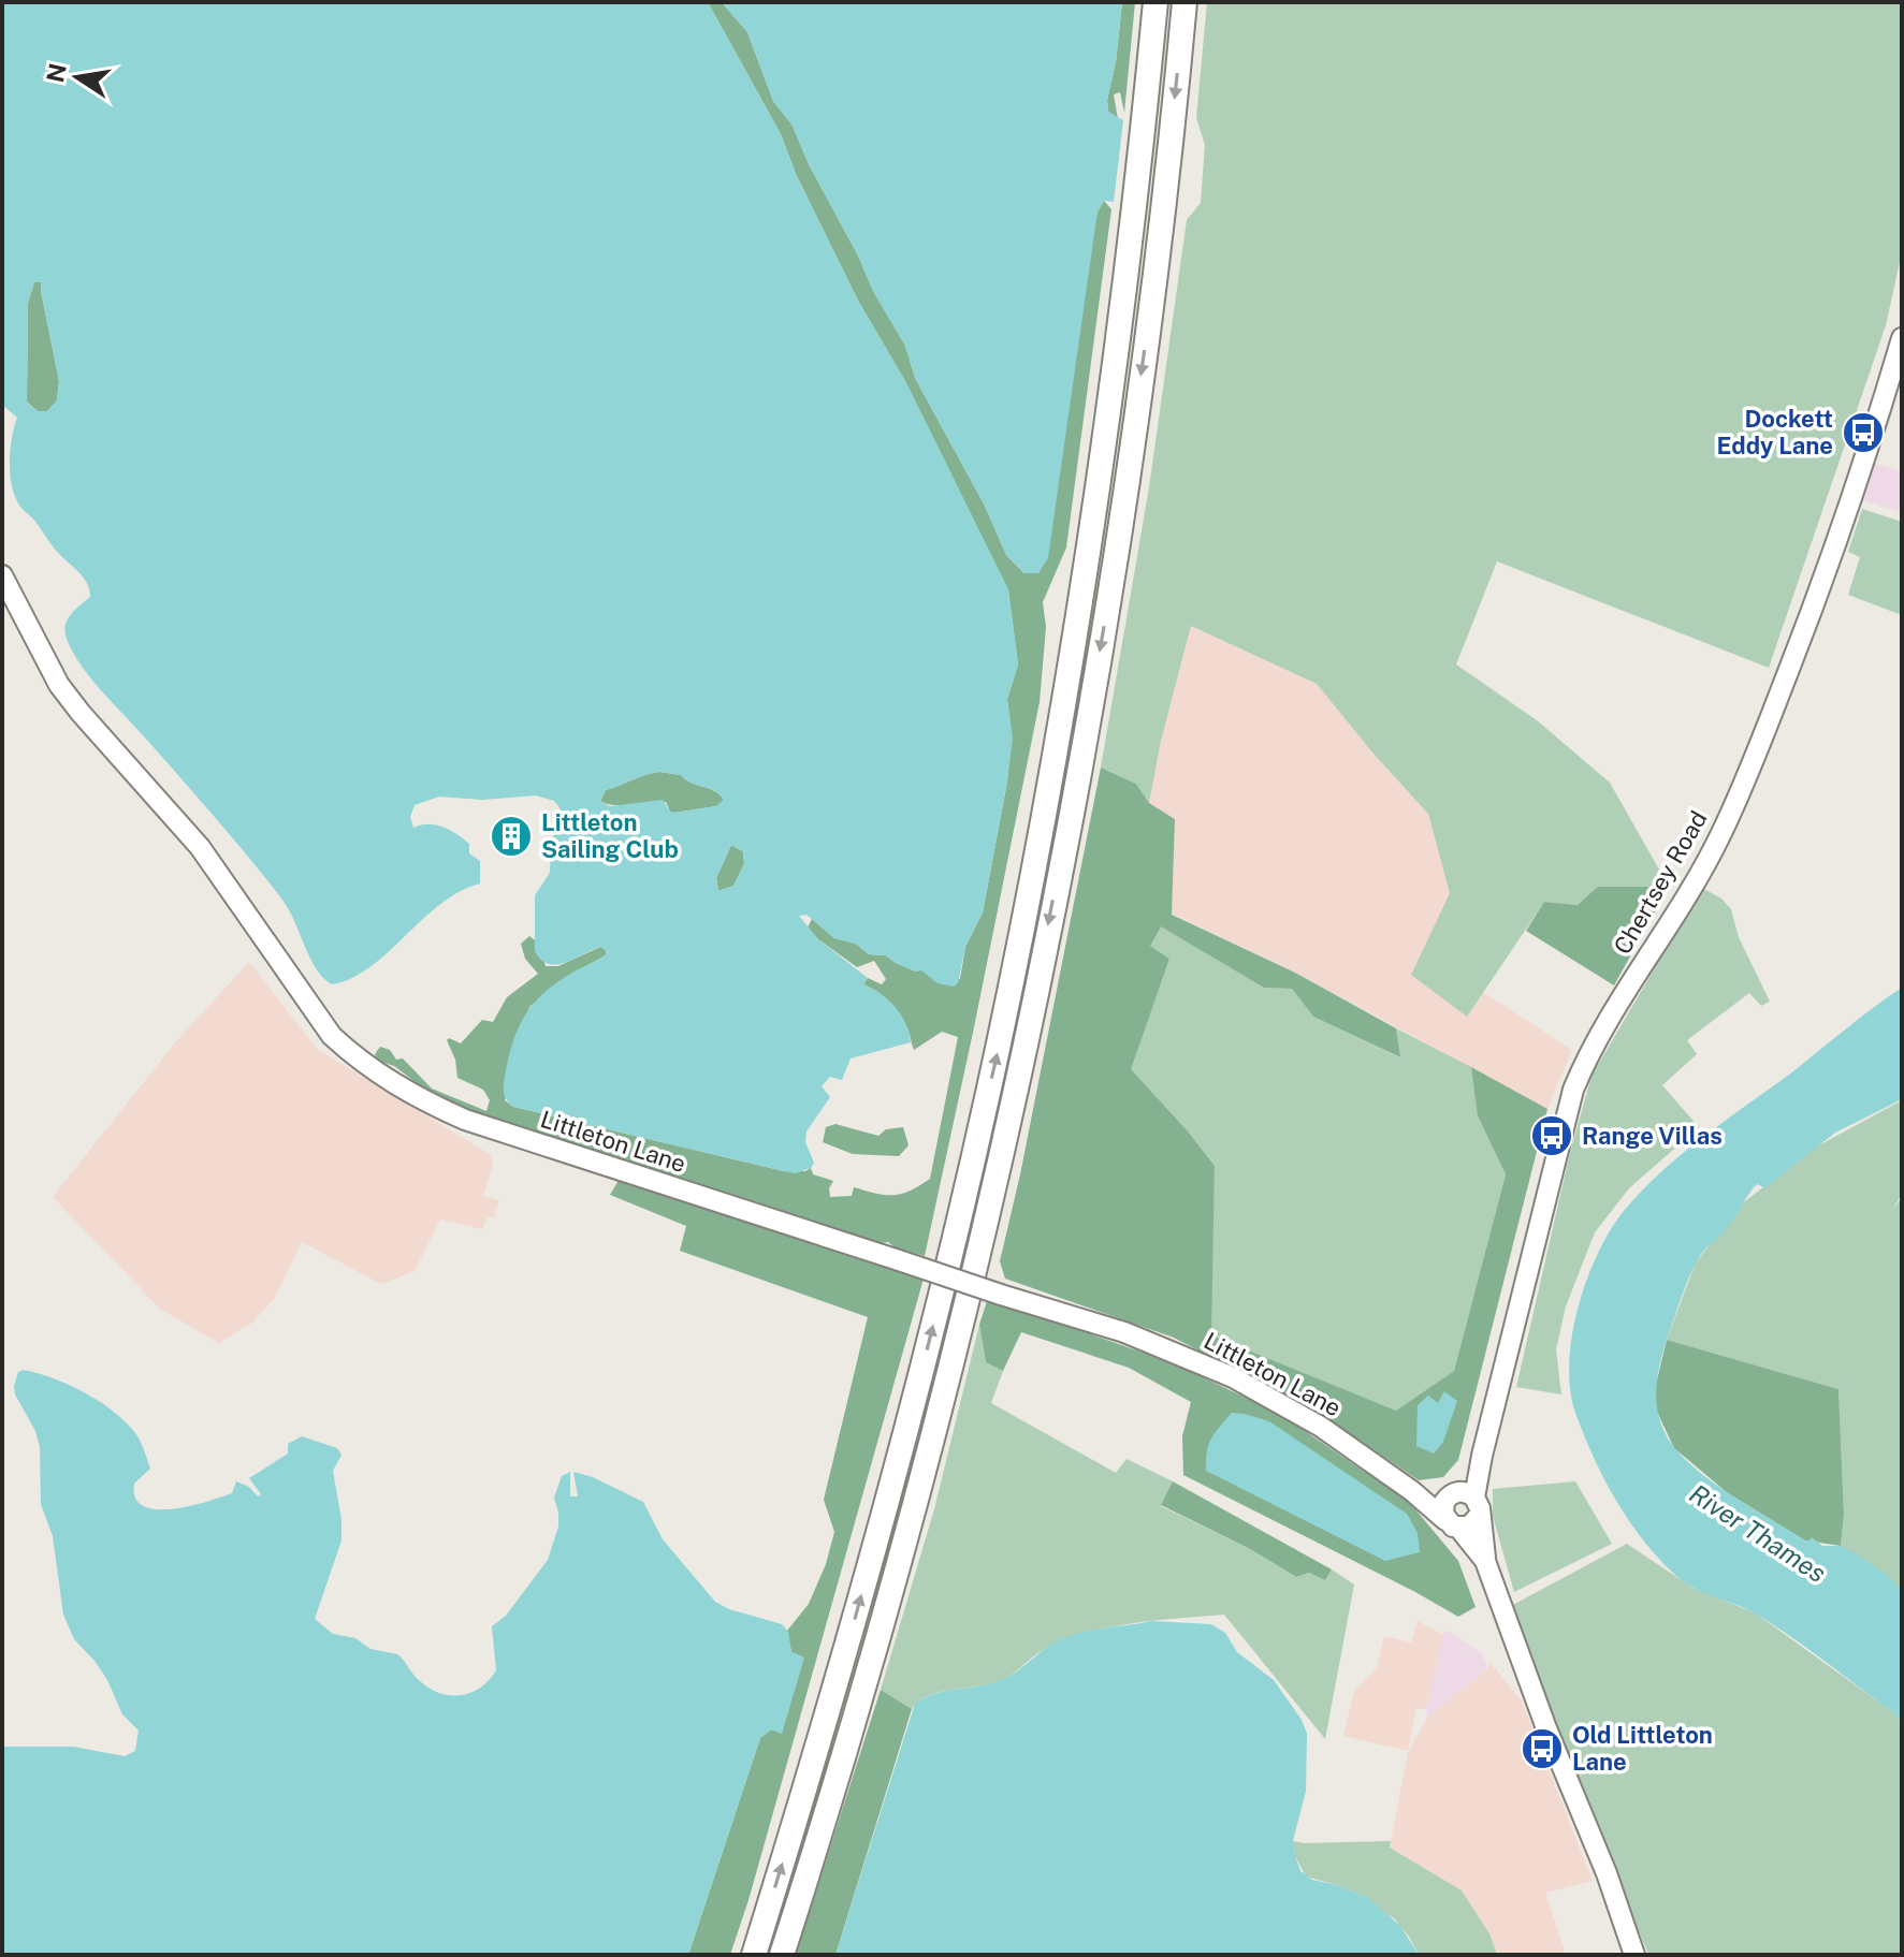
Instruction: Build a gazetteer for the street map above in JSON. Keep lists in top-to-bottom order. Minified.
{"streets":{"street":["Chertsey Road","Littleton Lane"]},"water":["River Thames"],"places":{"bus stop":["Dockett Eddy Lane","Range Villas","Old Littleton Lane"],"building":["Littleton Sailing Club"]},"north":"left"}
